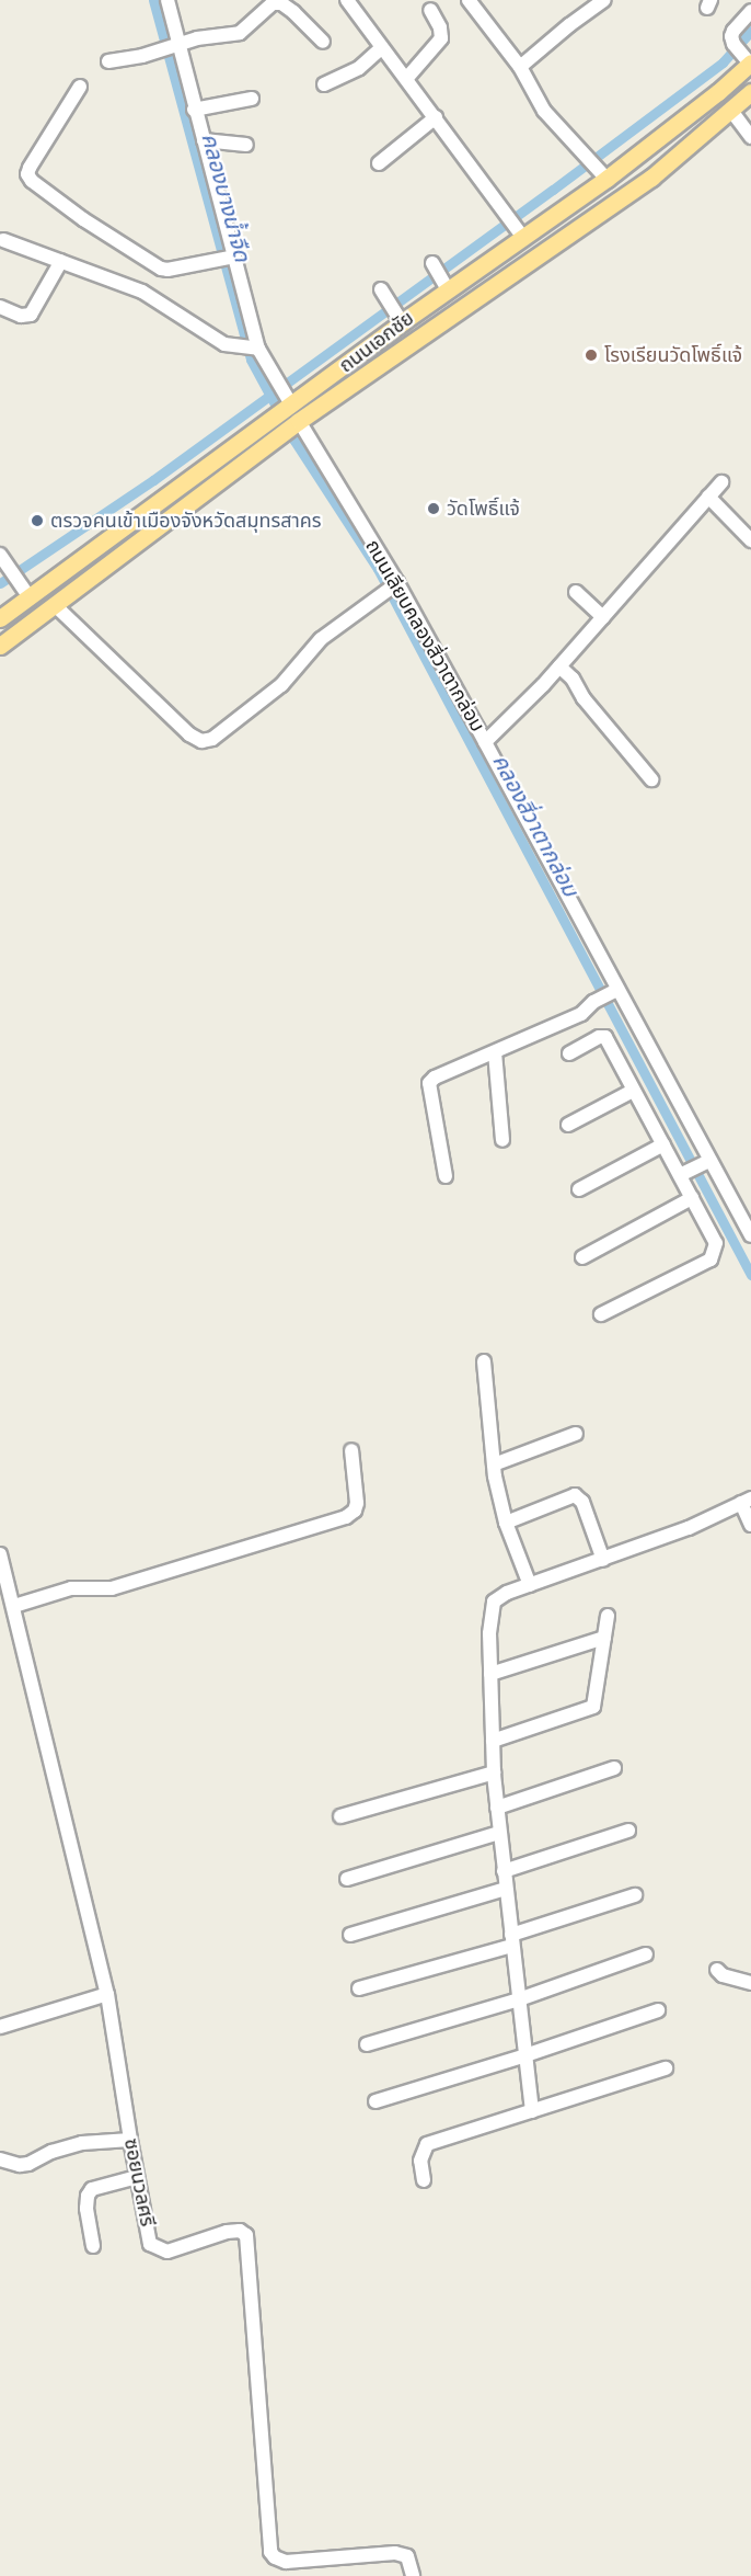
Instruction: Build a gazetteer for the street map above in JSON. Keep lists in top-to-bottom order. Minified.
{"streets":{"main road":["ถนนเอกชัย"],"street":["ถนนเลียบคลองสี่วาตากล่อม","ซอยนวลศรี"]},"crossings":[["ถนนเอกชัย","ถนนเลียบคลองสี่วาตากล่อม"]],"water":["คลองบางน้ำจืด","คลองสี่วาตากล่อม"],"places":["โรงเรียนวัดโพธิ์แจ้","วัดโพธิ์แจ้","ตรวจคนเข้าเมืองจังหวัดสมุทรสาคร"]}
